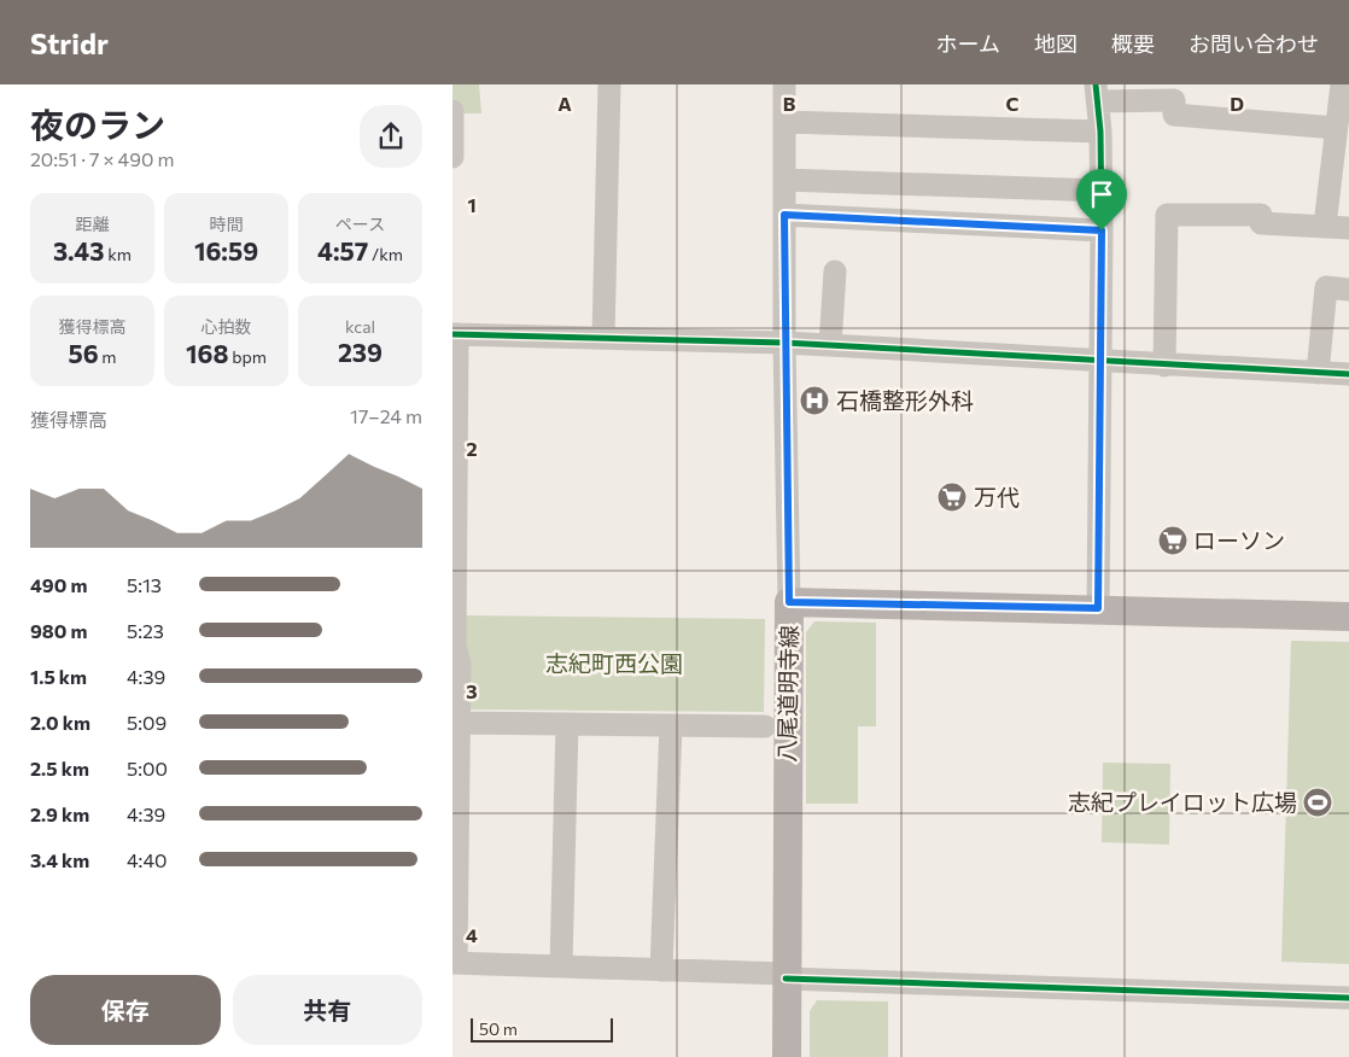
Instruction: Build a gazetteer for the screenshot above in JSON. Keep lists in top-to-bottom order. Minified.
{"streets":{"main road":["八尾道明寺線"]},"parks":["志紀町西公園"],"places":{"hospital":["石橋整形外科"],"supermarket":["万代","ローソン"],"sports":["志紀プレイロット広場"]},"scale_bar":"50 m","page":{"header":"Stridr","nav":["ホーム","地図","概要","お問い合わせ"],"heading":["夜のラン","20:51 · 7 × 490 m"],"stats":[["距離","3.43 km"],["時間","16:59"],["ペース","4:57 /km"],["獲得標高","56 m"],["心拍数","168 bpm"],["kcal","239"]],"chart":["獲得標高","17–24 m"],"list":[{"name":"490 m","note":"5:13"},{"name":"980 m","note":"5:23"},{"name":"1.5 km","note":"4:39"},{"name":"2.0 km","note":"5:09"},{"name":"2.5 km","note":"5:00"},{"name":"2.9 km","note":"4:39"},{"name":"3.4 km","note":"4:40"}],"buttons":["保存","共有"],"scale":"50 m"},"grid":{"columns":["A","B","C","D"],"rows":["1","2","3","4"]}}
